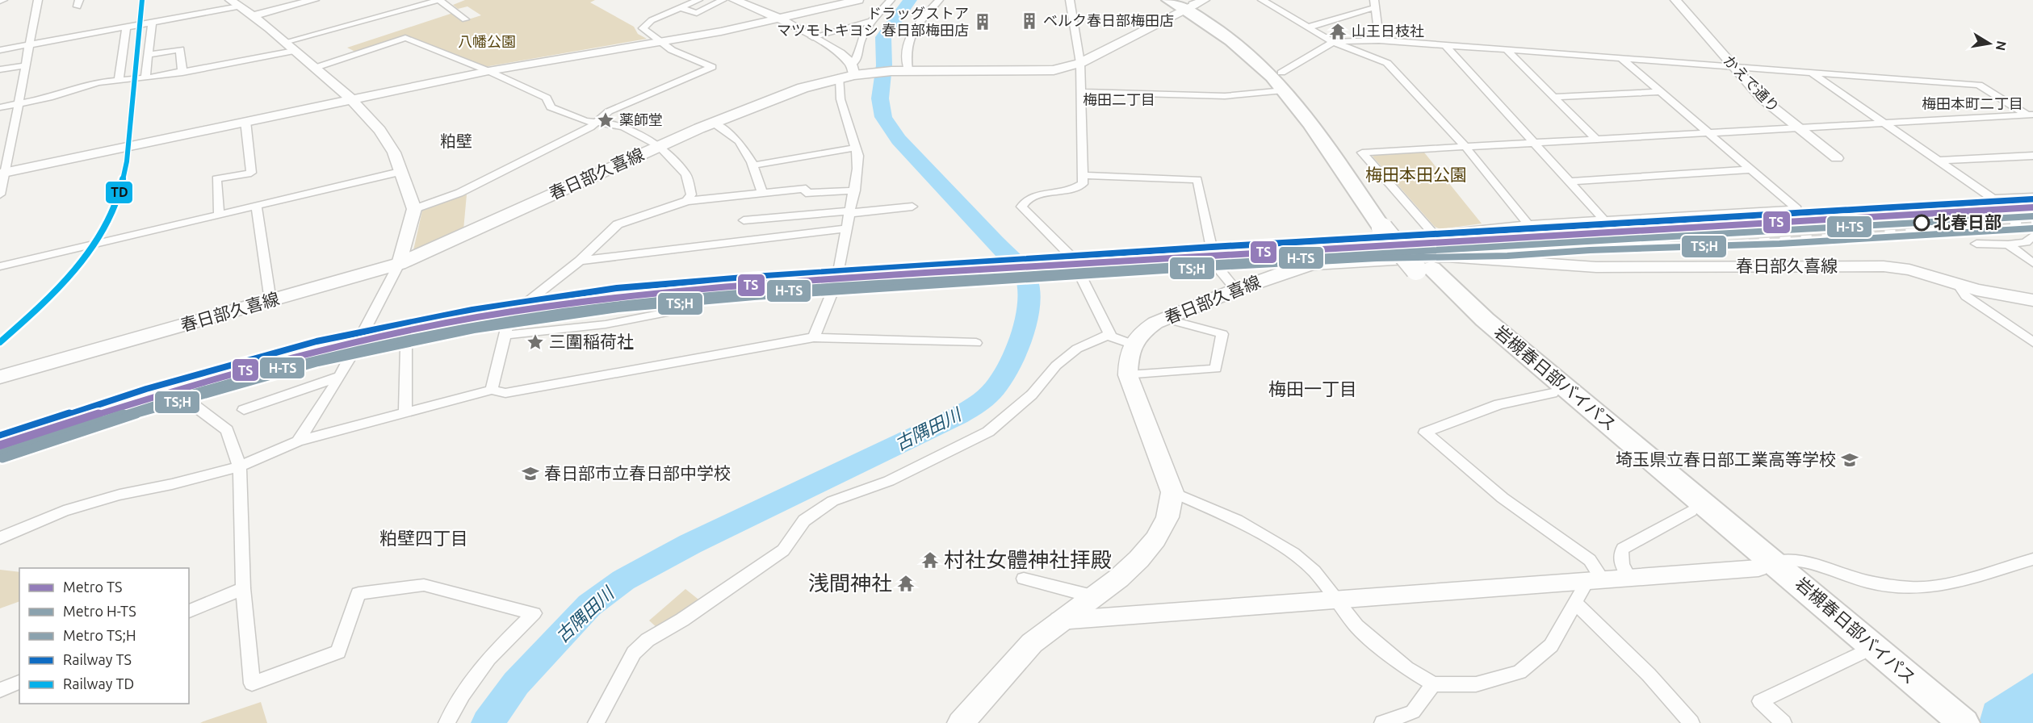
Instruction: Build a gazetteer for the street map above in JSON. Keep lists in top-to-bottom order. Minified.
{"streets":{"highway":["岩槻春日部バイパス"],"main road":["春日部久喜線"],"street":["かえで通り"]},"crossings":[["春日部久喜線","岩槻春日部バイパス"]],"districts":["梅田二丁目","梅田本町二丁目","粕壁","梅田一丁目","粕壁四丁目"],"water":["古隅田川"],"parks":["八幡公園","梅田本田公園"],"places":{"building":["ベルク春日部梅田店","ドラッグストア マツモトキヨシ 春日部梅田店"],"temple":["山王日枝社","村社女體神社拝殿","浅間神社"],"place":["薬師堂","三圍稲荷社"],"other":["北春日部"],"school or university":["埼玉県立春日部工業高等学校","春日部市立春日部中学校"]},"lines":["rail line TD","rail line TS","metro line TS","metro line H-TS","metro line TS;H"],"legend":["Metro TS","Metro H-TS","Metro TS;H","Railway TS","Railway TD"],"north":"right"}
